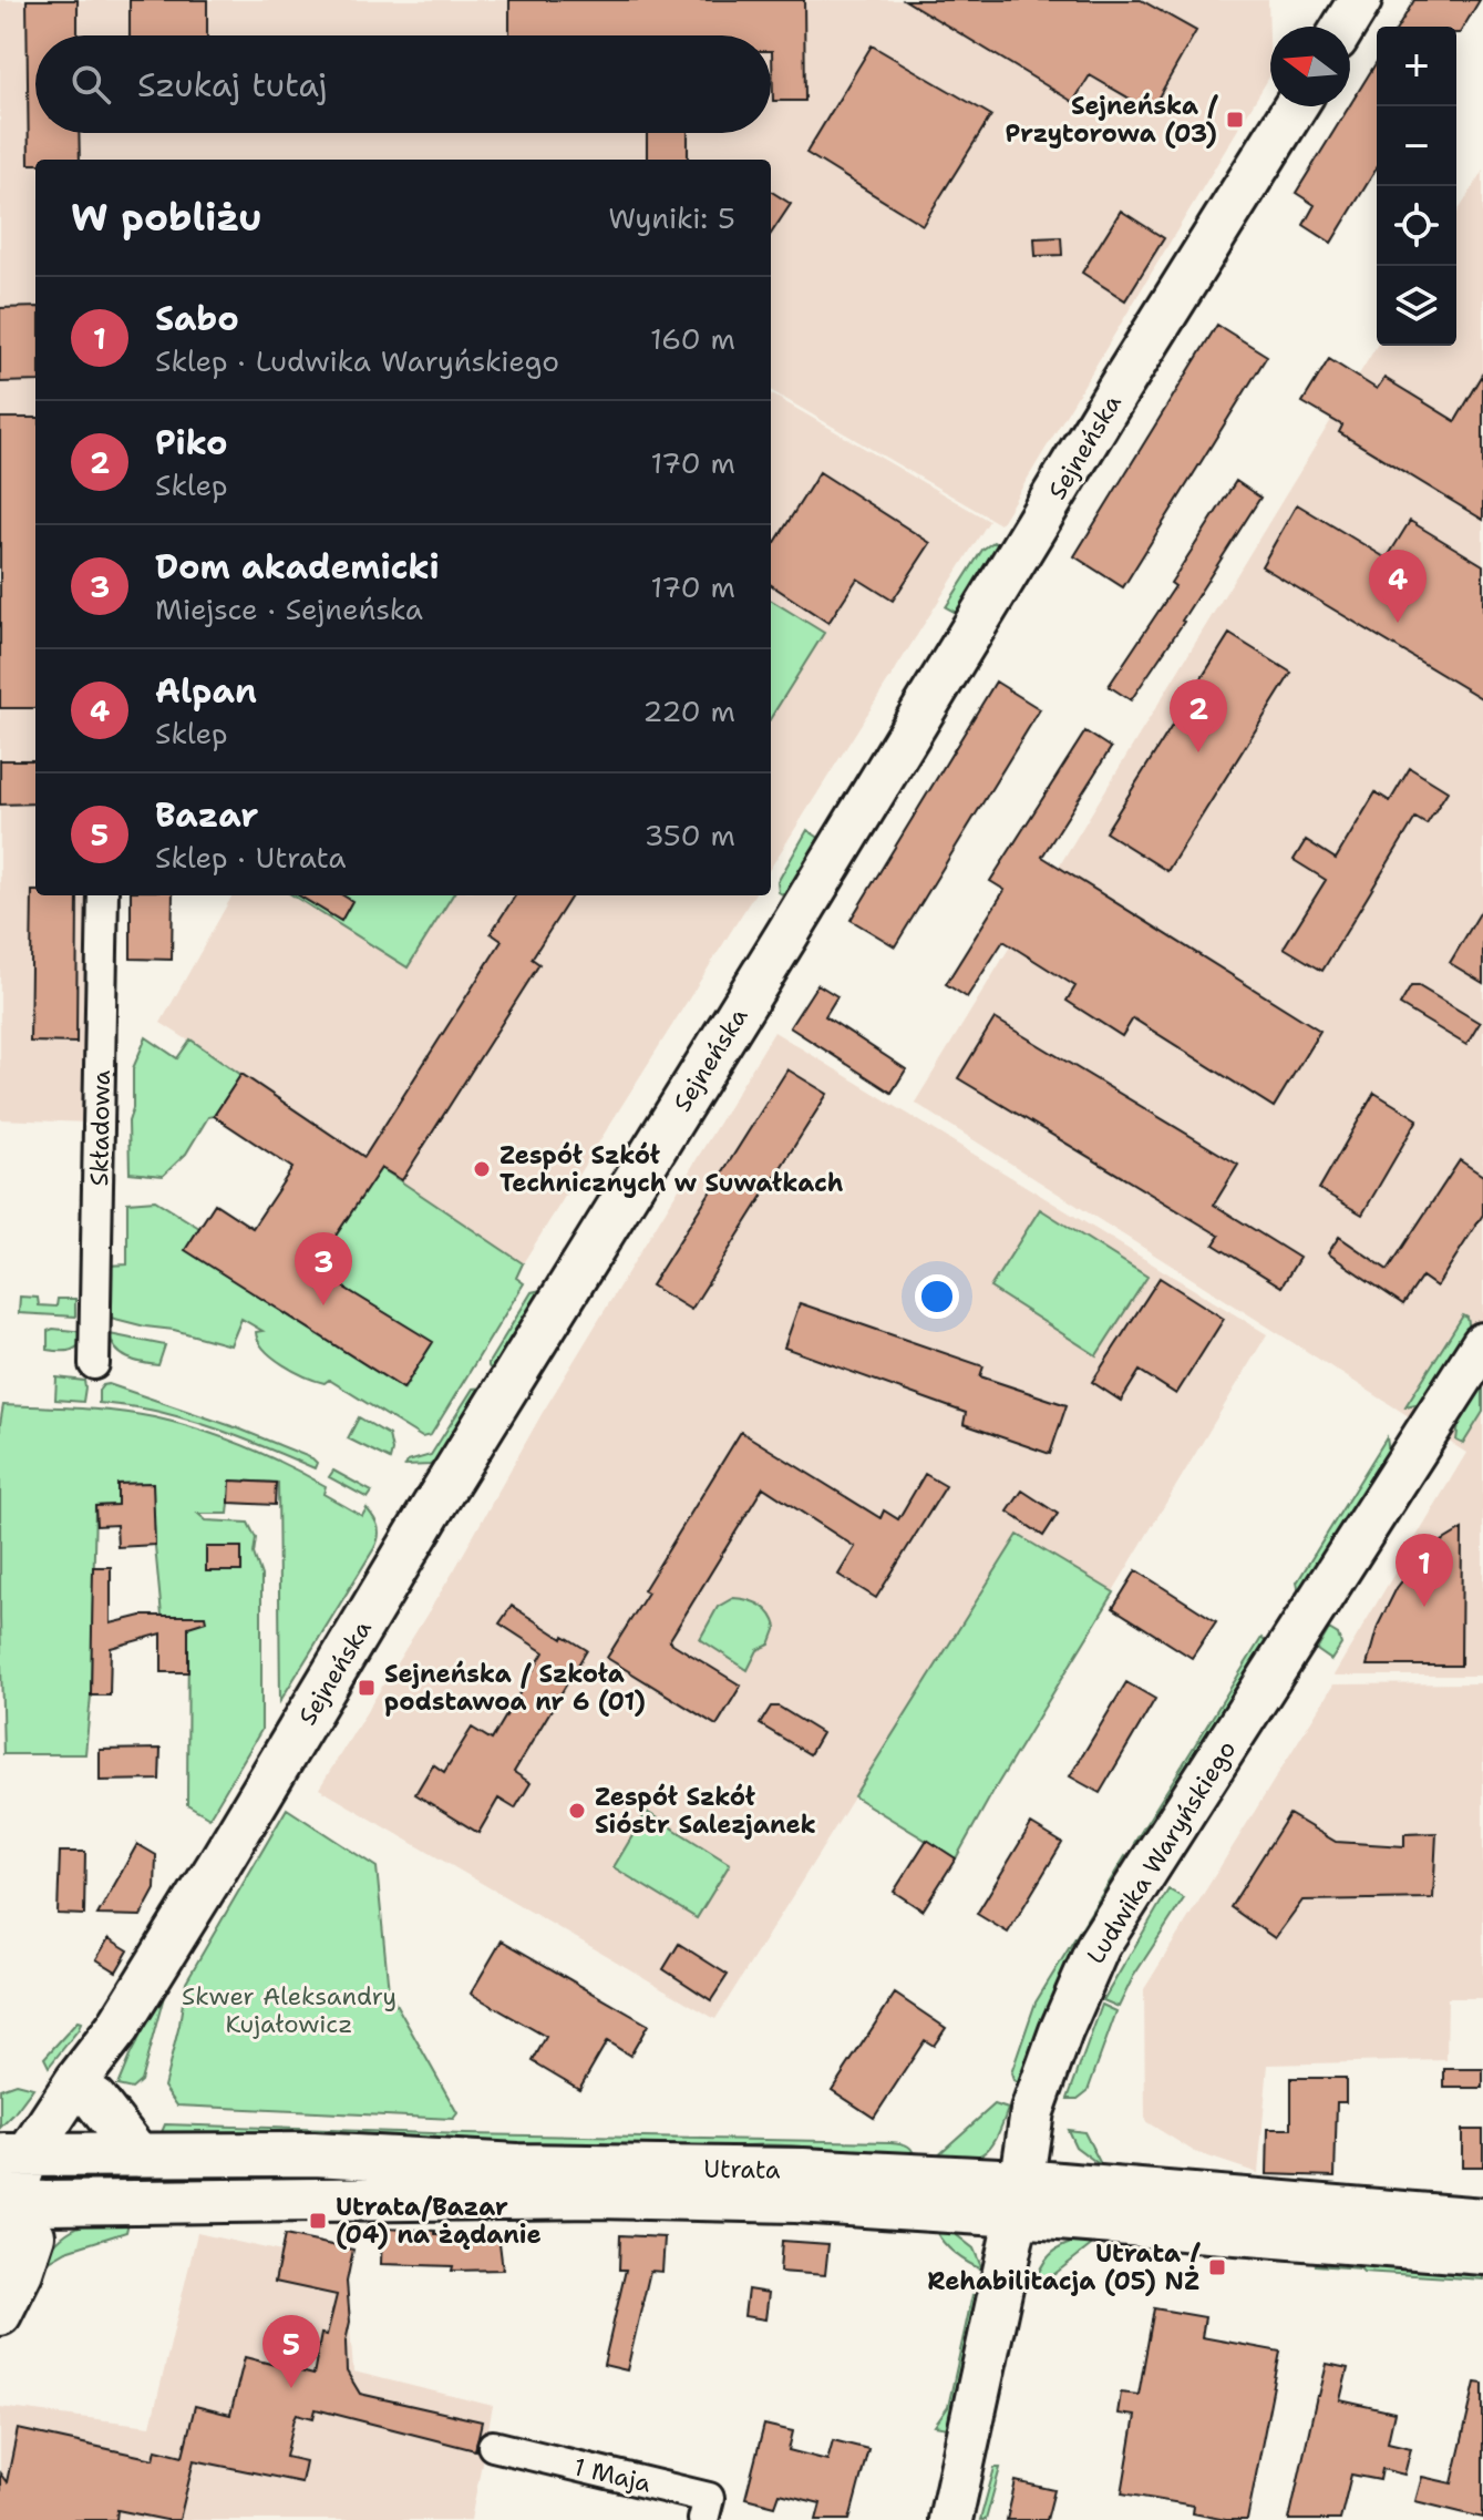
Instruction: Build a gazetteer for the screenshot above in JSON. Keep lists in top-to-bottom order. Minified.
{"streets":{"street":["Sejneńska","Składowa","Ludwika Waryńskiego","Utrata","1 Maja"]},"crossings":[["Sejneńska","Utrata"],["Ludwika Waryńskiego","Utrata"]],"parks":["Skwer Aleksandry Kujałowicz"],"places":{"transit":["Sejneńska / Przytorowa (03)","Sejneńska / Szkoła podstawoa nr 6 (01)","Utrata/Bazar (04) na żądanie","Utrata / Rehabilitacja (05) NŻ"],"other":["Zespół Szkół Technicznych w Suwałkach","Zespół Szkół Sióstr Salezjanek"]},"north":"left","page":{"map_buttons":["+","−"],"search":"Szukaj tutaj","heading":["W pobliżu","Wyniki: 5"],"list":[{"mark":"1","name":"Sabo","note":"Sklep · Ludwika Waryńskiego","value":"160 m"},{"mark":"2","name":"Piko","note":"Sklep","value":"170 m"},{"mark":"3","name":"Dom akademicki","note":"Miejsce · Sejneńska","value":"170 m"},{"mark":"4","name":"Alpan","note":"Sklep","value":"220 m"},{"mark":"5","name":"Bazar","note":"Sklep · Utrata","value":"350 m"}],"pins":["4","2","3","1","5"]}}
